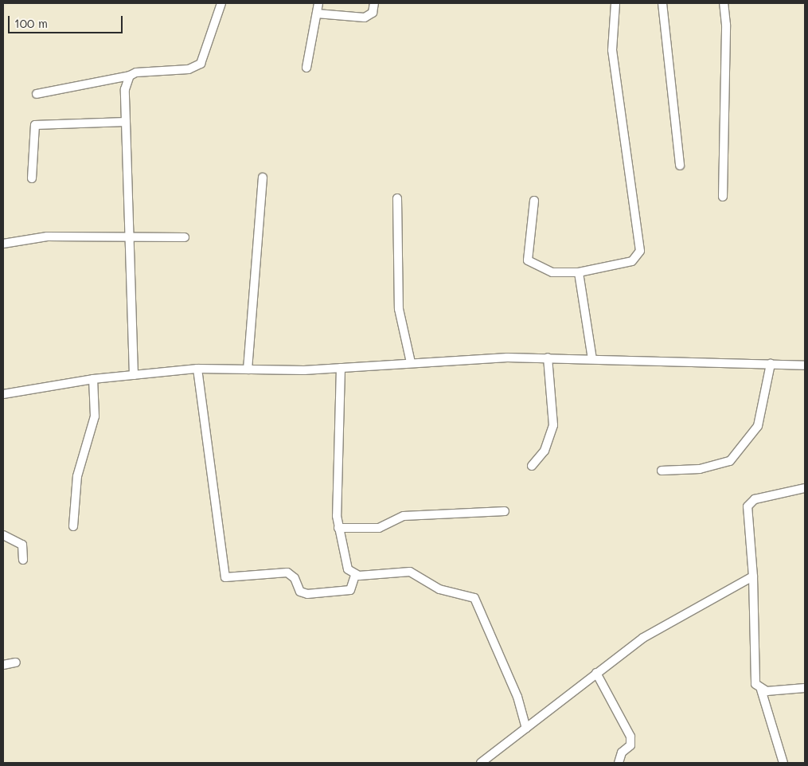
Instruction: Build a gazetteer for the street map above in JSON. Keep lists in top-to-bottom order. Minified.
{"scale_bar":"100 m"}
